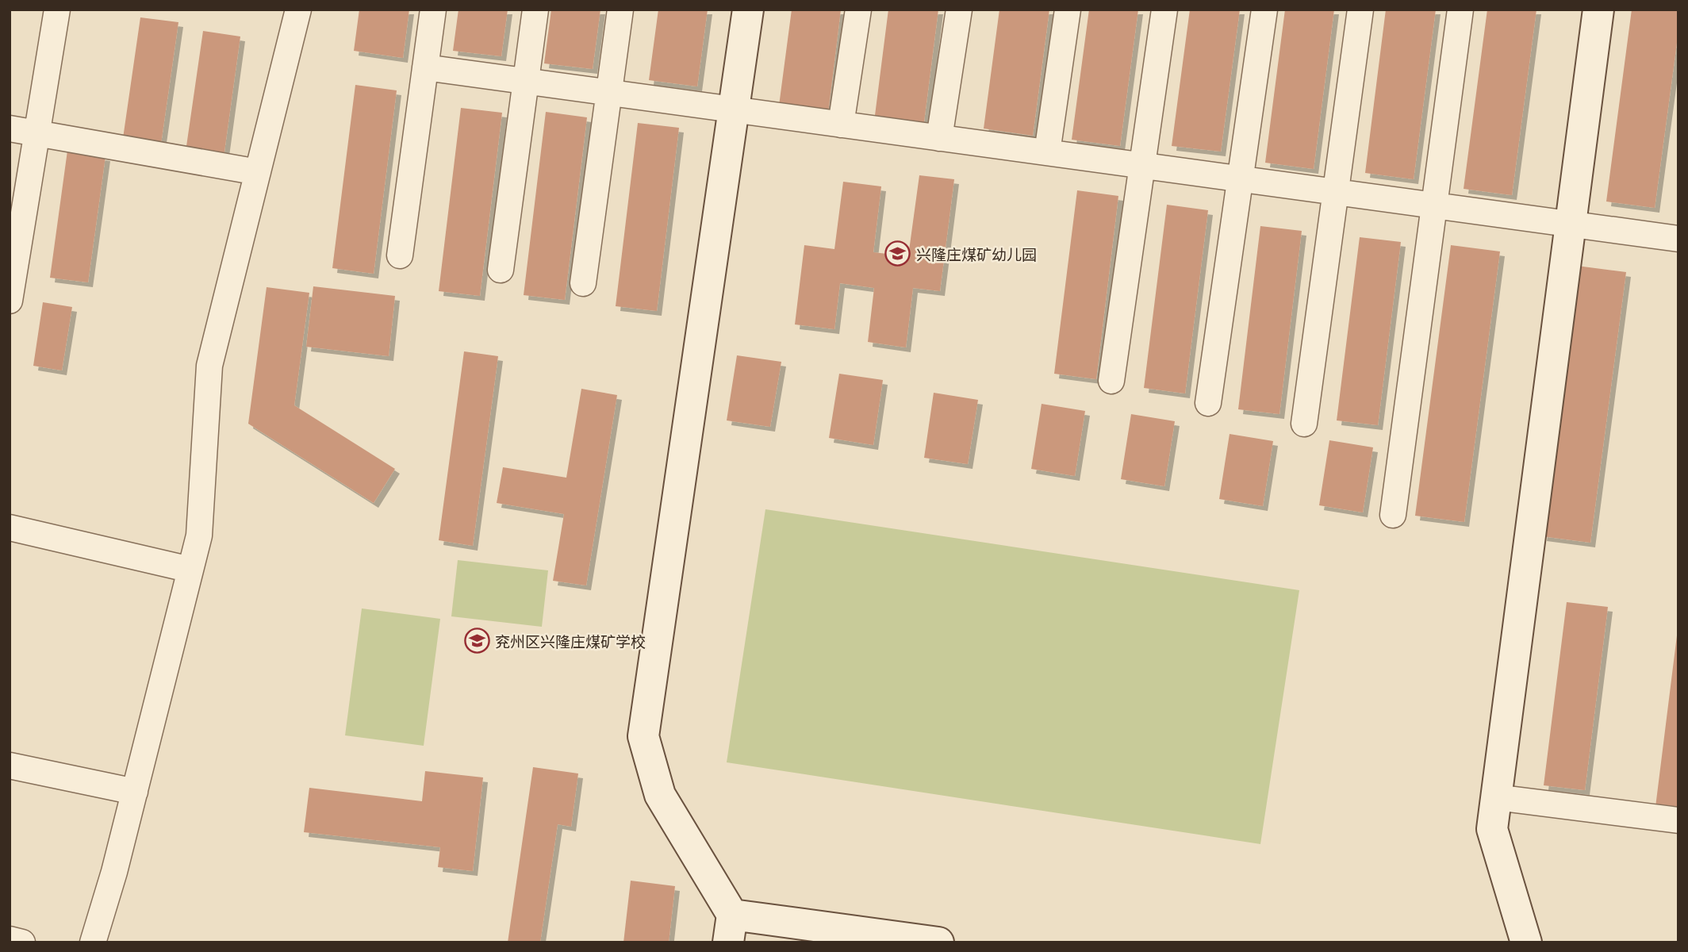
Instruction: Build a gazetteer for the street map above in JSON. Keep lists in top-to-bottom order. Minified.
{"places":{"school or university":["兴隆庄煤矿幼儿园","兖州区兴隆庄煤矿学校"]}}
